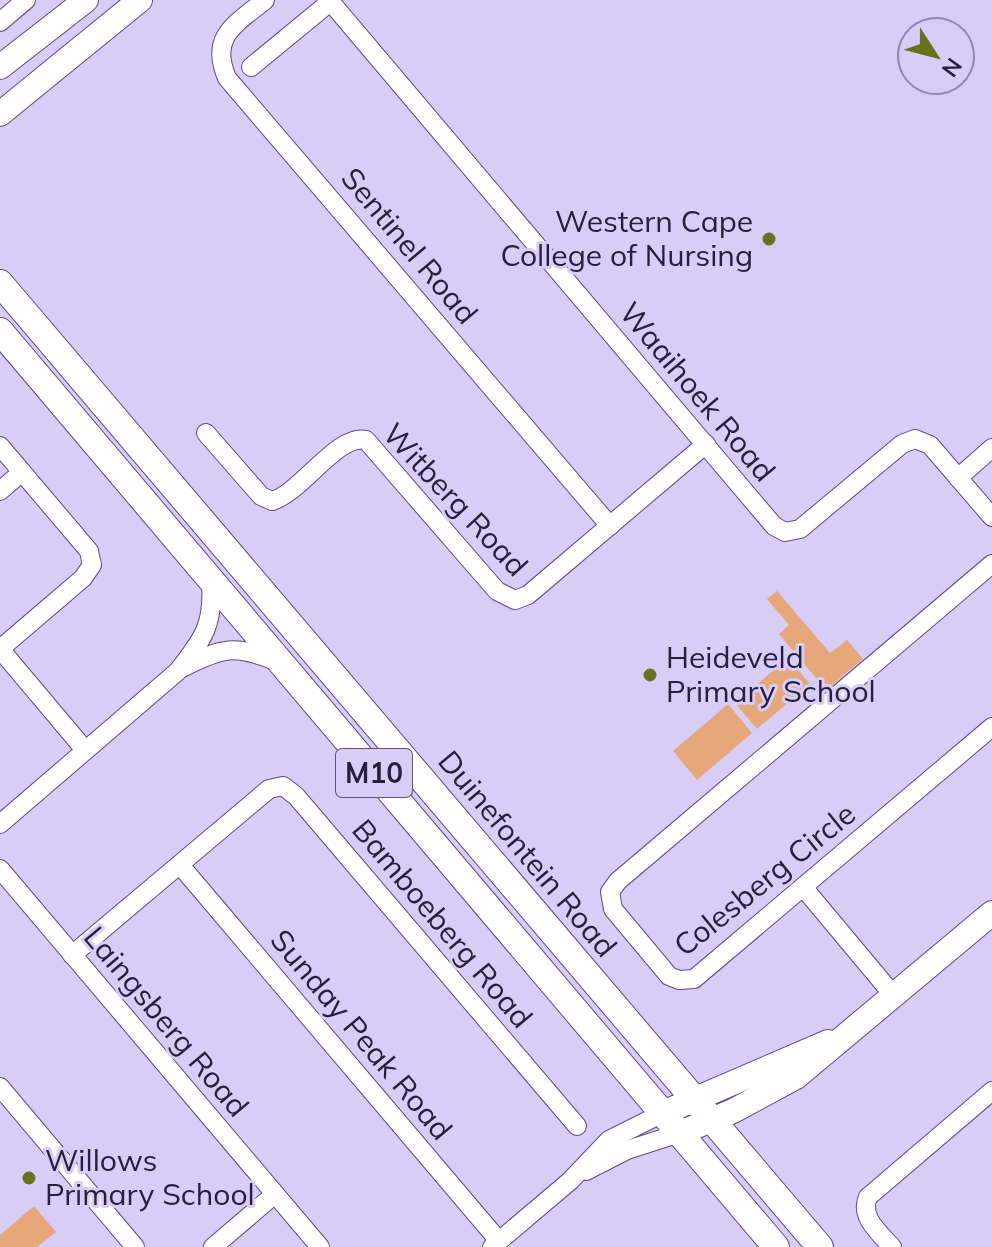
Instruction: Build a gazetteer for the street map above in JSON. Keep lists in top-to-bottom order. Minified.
{"streets":{"main road":["M10","Duinefontein Road"],"street":["Sentinel Road","Waaihoek Road","Witberg Road","Colesberg Circle","Bamboeberg Road","Laingsberg Road","Sunday Peak Road"]},"crossings":[["Sentinel Road","Witberg Road"],["Waaihoek Road","Witberg Road"],["Bamboeberg Road","Laingsberg Road"],["Bamboeberg Road","Sunday Peak Road"]],"places":["Western Cape College of Nursing","Heideveld Primary School","Willows Primary School"],"north":"bottom right"}
